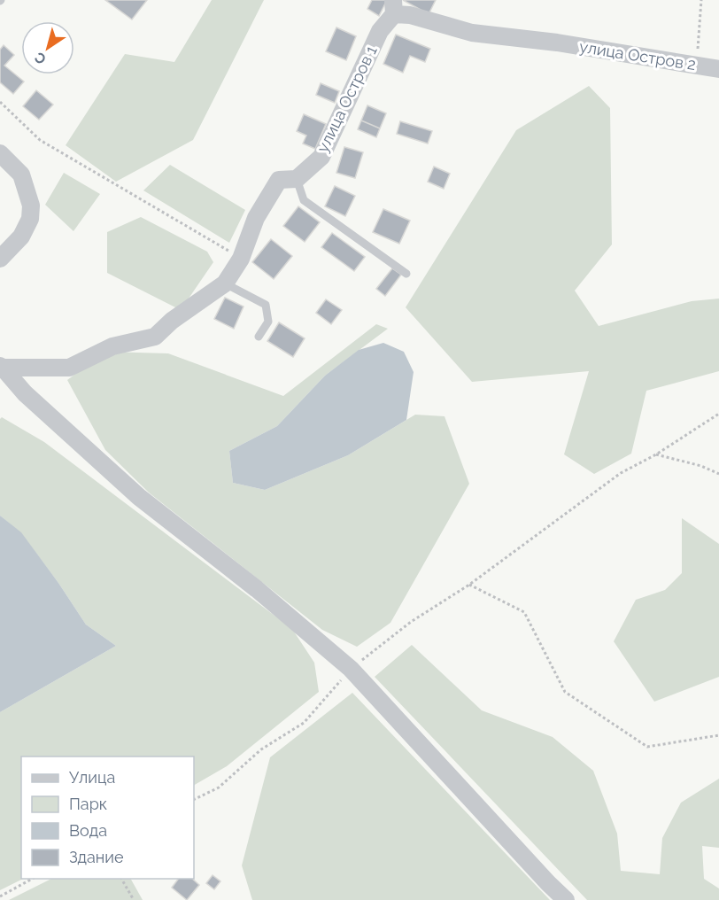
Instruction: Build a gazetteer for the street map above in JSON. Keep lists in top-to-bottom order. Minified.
{"streets":{"street":["улица Остров 2","улица Остров 1"]},"crossings":[["улица Остров 2","улица Остров 1"]],"legend":["Улица","Парк","Вода","Здание"],"north":"bottom left"}
